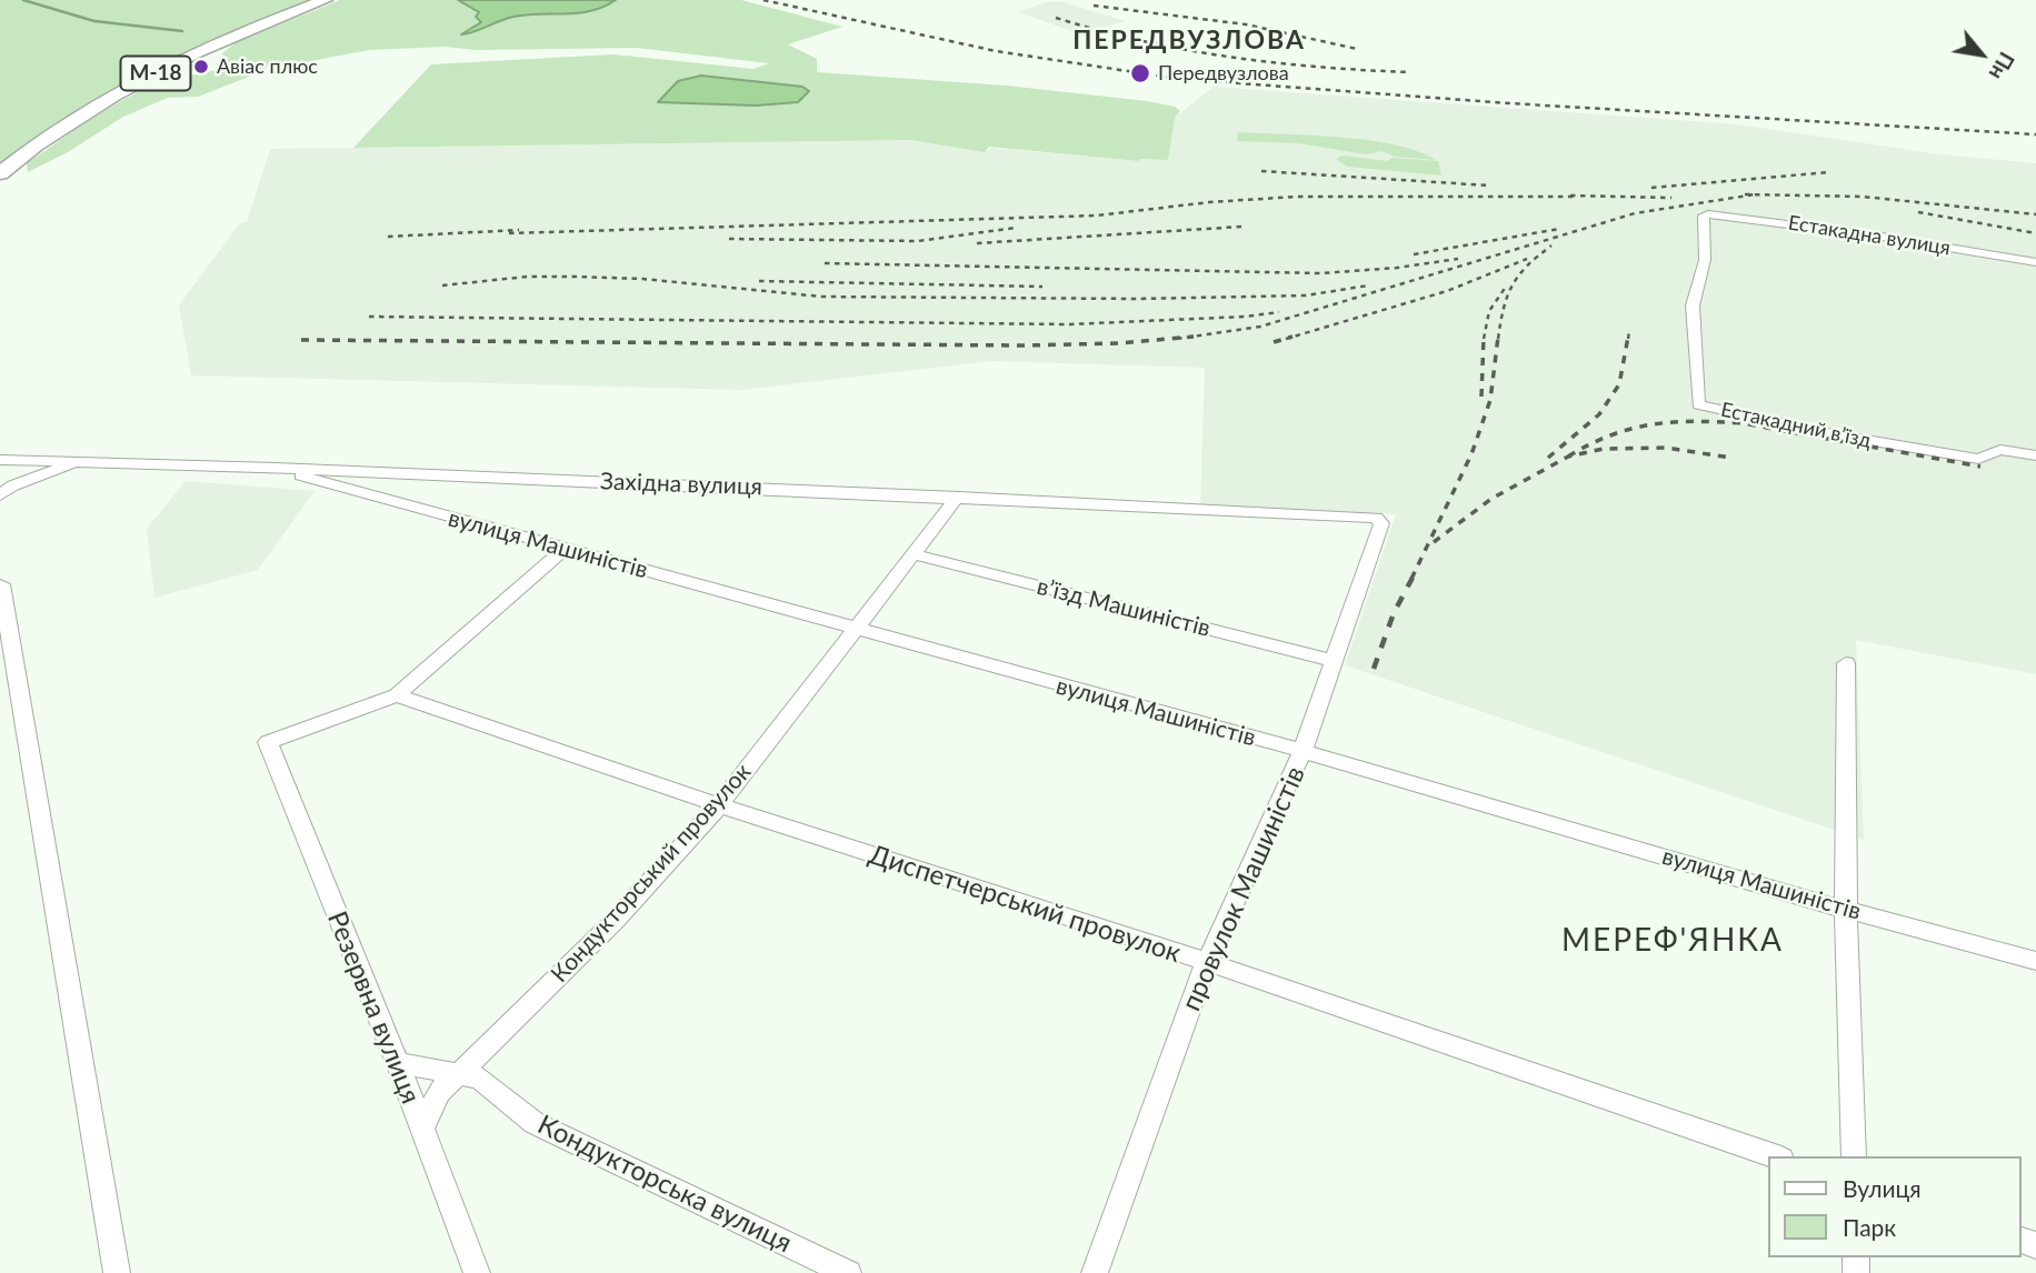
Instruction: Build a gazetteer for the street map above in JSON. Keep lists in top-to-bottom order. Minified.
{"streets":{"highway":["М-18"],"street":["Естакадна вулиця","Естакадний в’їзд","Західна вулиця","вулиця Машиністів","в’їзд Машиністів","Кондукторський провулок","провулок Машиністів","Диспетчерський провулок","Резервна вулиця","Кондукторська вулиця"]},"crossings":[["Естакадна вулиця","Естакадний в’їзд"],["Західна вулиця","вулиця Машиністів"],["Західна вулиця","Кондукторський провулок"],["Західна вулиця","провулок Машиністів"],["вулиця Машиністів","Кондукторський провулок"],["вулиця Машиністів","провулок Машиністів"],["в’їзд Машиністів","Кондукторський провулок"],["в’їзд Машиністів","провулок Машиністів"],["Кондукторський провулок","Диспетчерський провулок"],["Кондукторський провулок","Резервна вулиця"],["Кондукторський провулок","Кондукторська вулиця"],["провулок Машиністів","Диспетчерський провулок"],["Диспетчерський провулок","Резервна вулиця"],["Резервна вулиця","Кондукторська вулиця"]],"districts":["ПЕРЕДВУЗЛОВА","МЕРЕФ'ЯНКА"],"places":["Авіас плюс","Передвузлова"],"legend":["Вулиця","Парк"],"north":"bottom right"}
